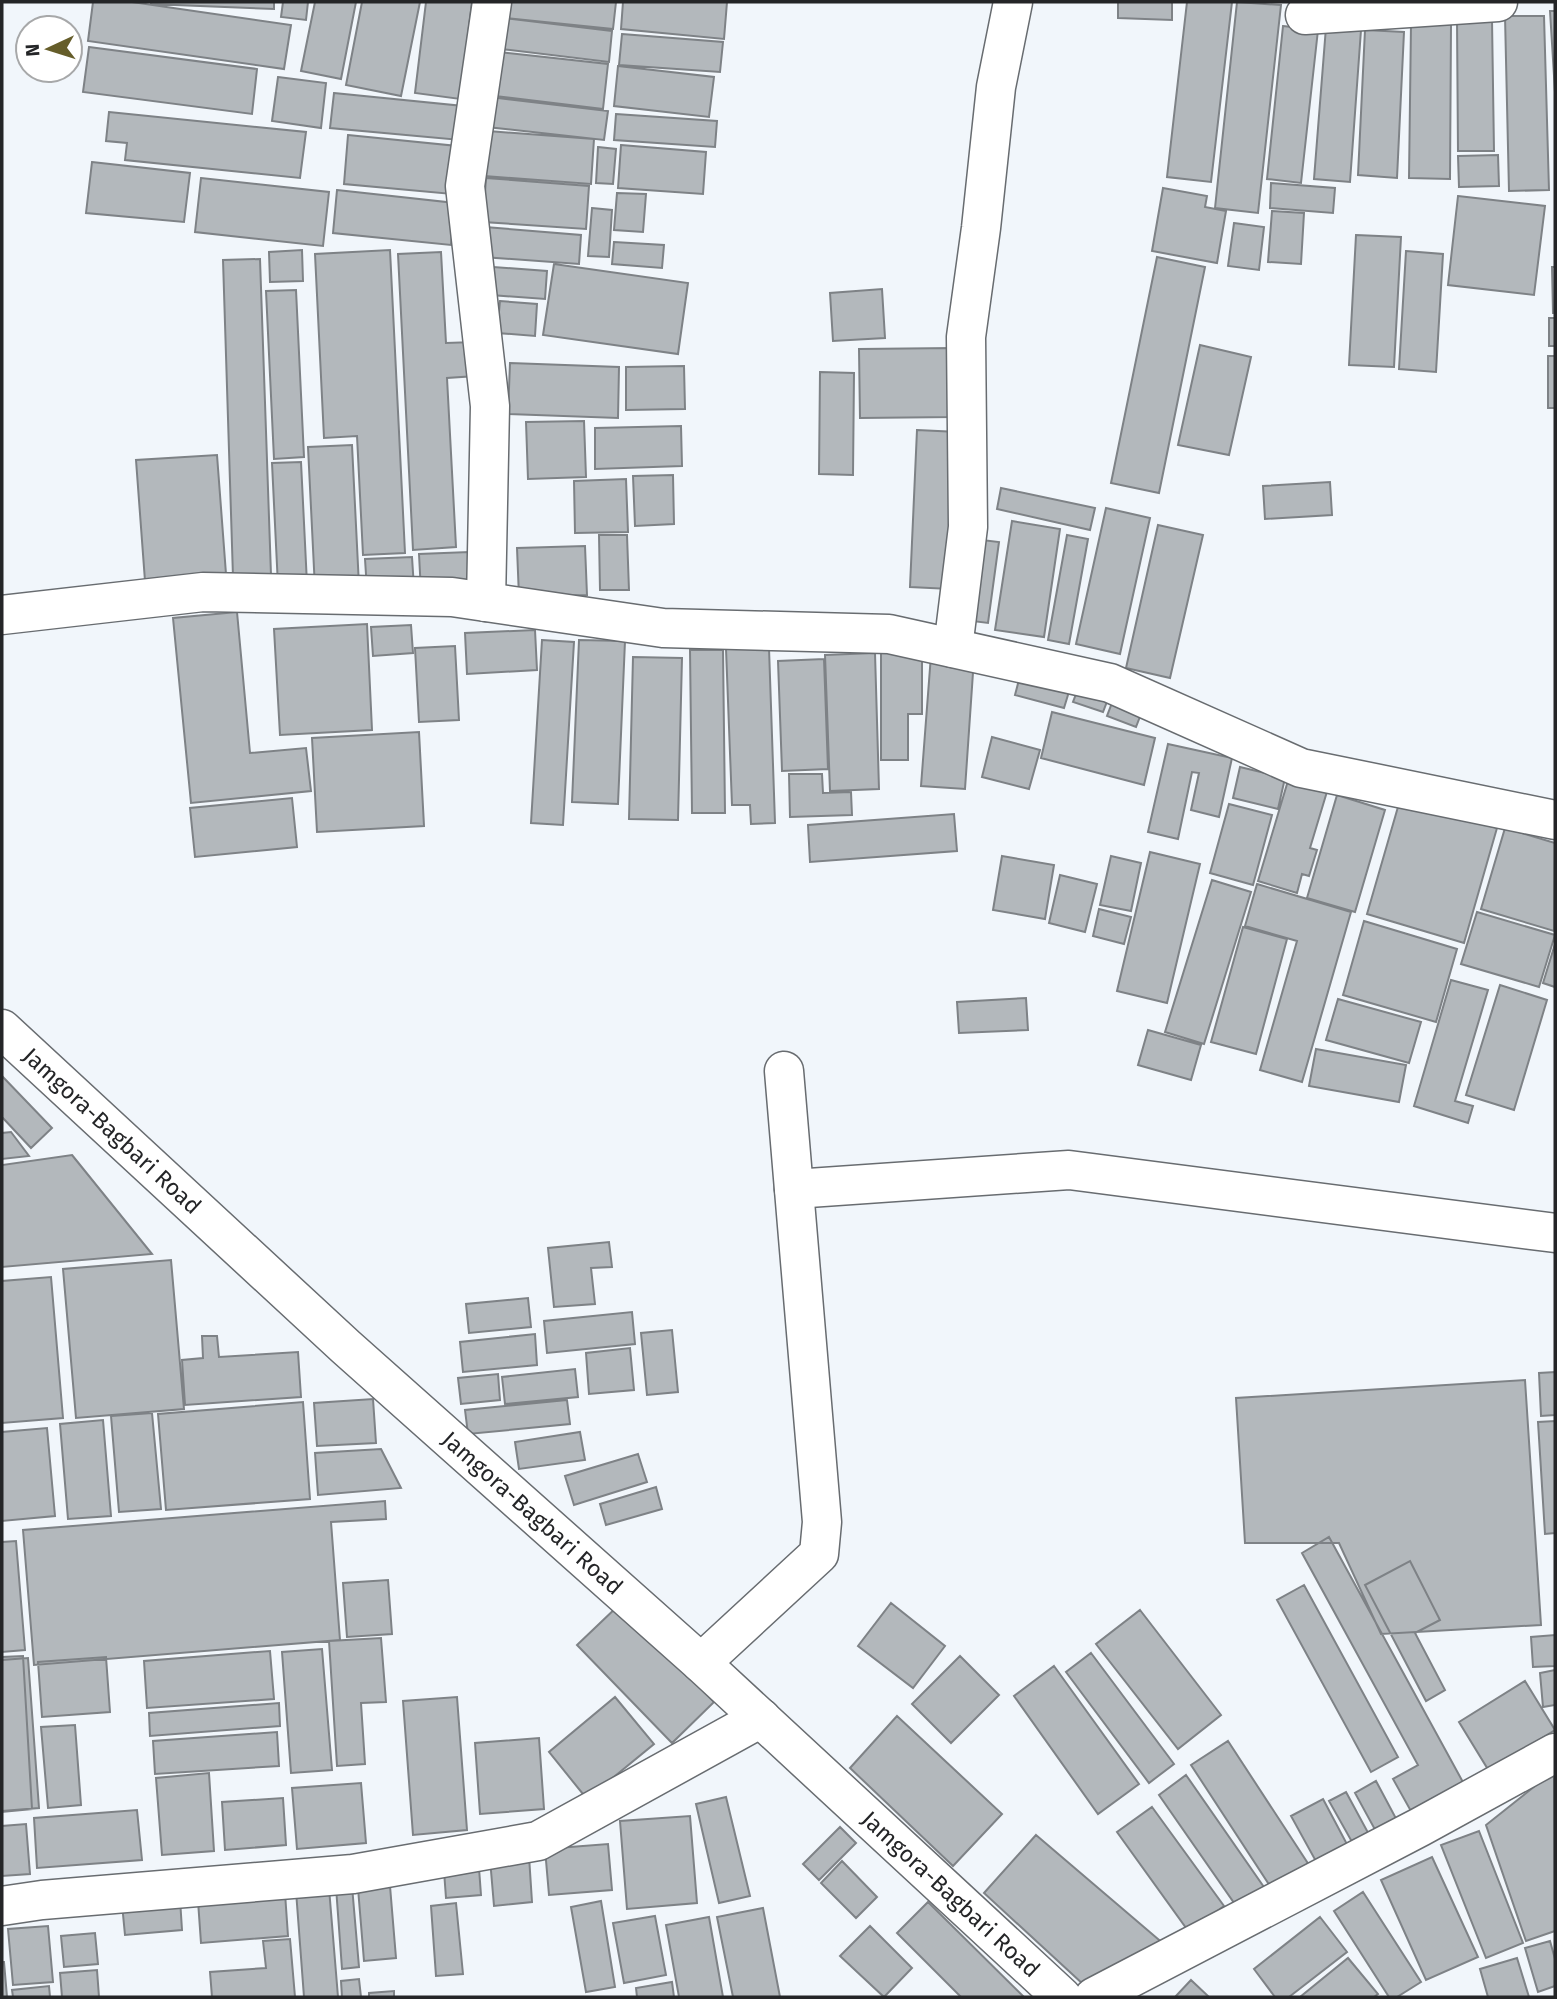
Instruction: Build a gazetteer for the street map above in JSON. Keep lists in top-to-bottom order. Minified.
{"streets":{"street":["Jamgora-Bagbari Road"]},"north":"left"}
